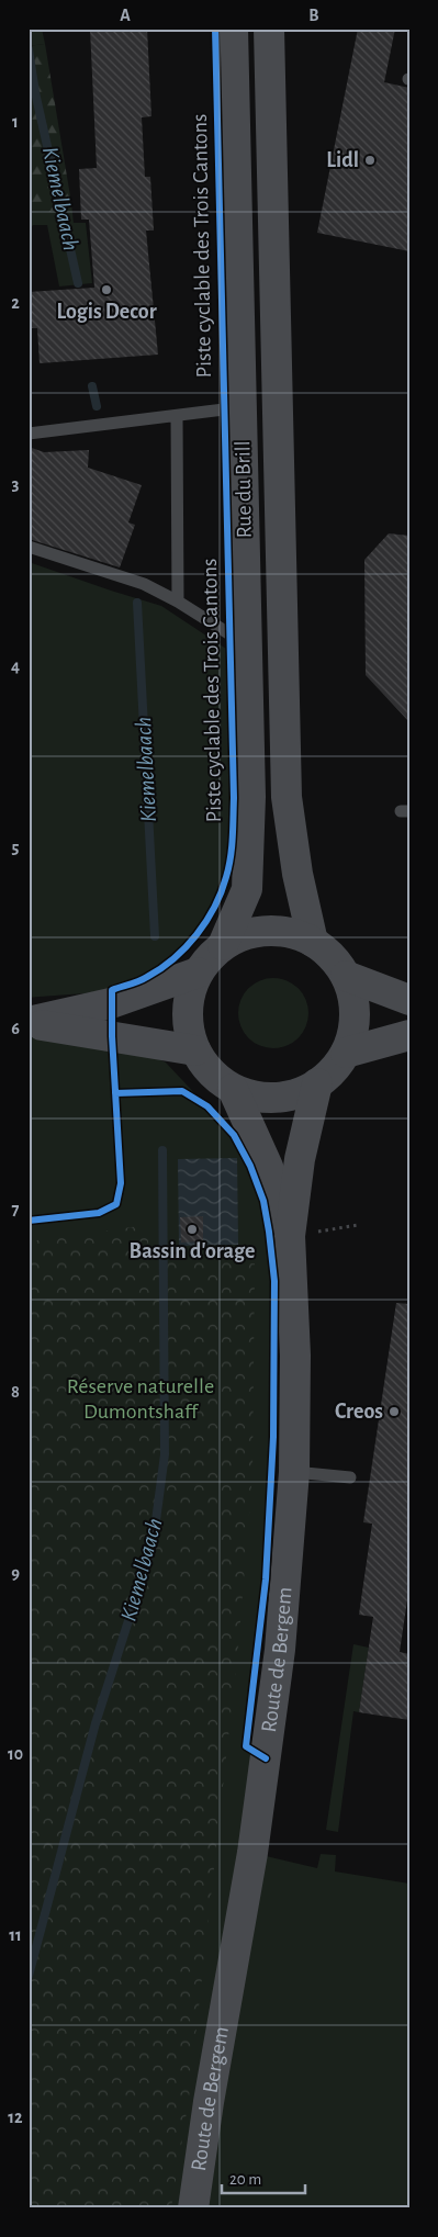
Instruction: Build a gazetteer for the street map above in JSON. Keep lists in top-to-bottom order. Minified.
{"streets":{"main road":["Rue du Brill","Route de Bergem"],"cycle path":["Piste cyclable des Trois Cantons"]},"crossings":[["Rue du Brill","Route de Bergem"]],"water":["Kiemelbaach"],"parks":["Réserve naturelle Dumontshaff"],"places":["Lidl","Logis Decor","Bassin d'orage","Creos"],"scale_bar":"20 m","grid":{"columns":["A","B"],"rows":["1","2","3","4","5","6","7","8","9","10","11","12"]}}
